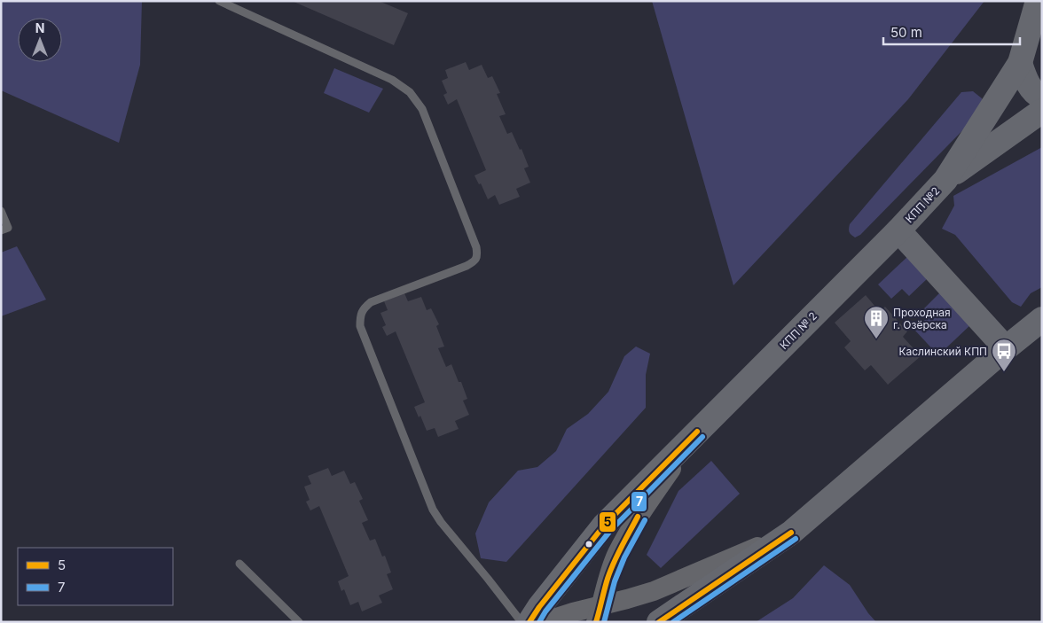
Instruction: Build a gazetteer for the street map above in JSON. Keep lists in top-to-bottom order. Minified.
{"streets":{"main road":["КПП №2","КПП № 2"]},"crossings":[["КПП №2","КПП № 2"]],"places":{"building":["Проходная г. Озёрска"],"bus stop":["Каслинский КПП"]},"lines":["transit line 5","transit line 7"],"legend":["5","7"],"scale_bar":"50 m","north":"top"}
